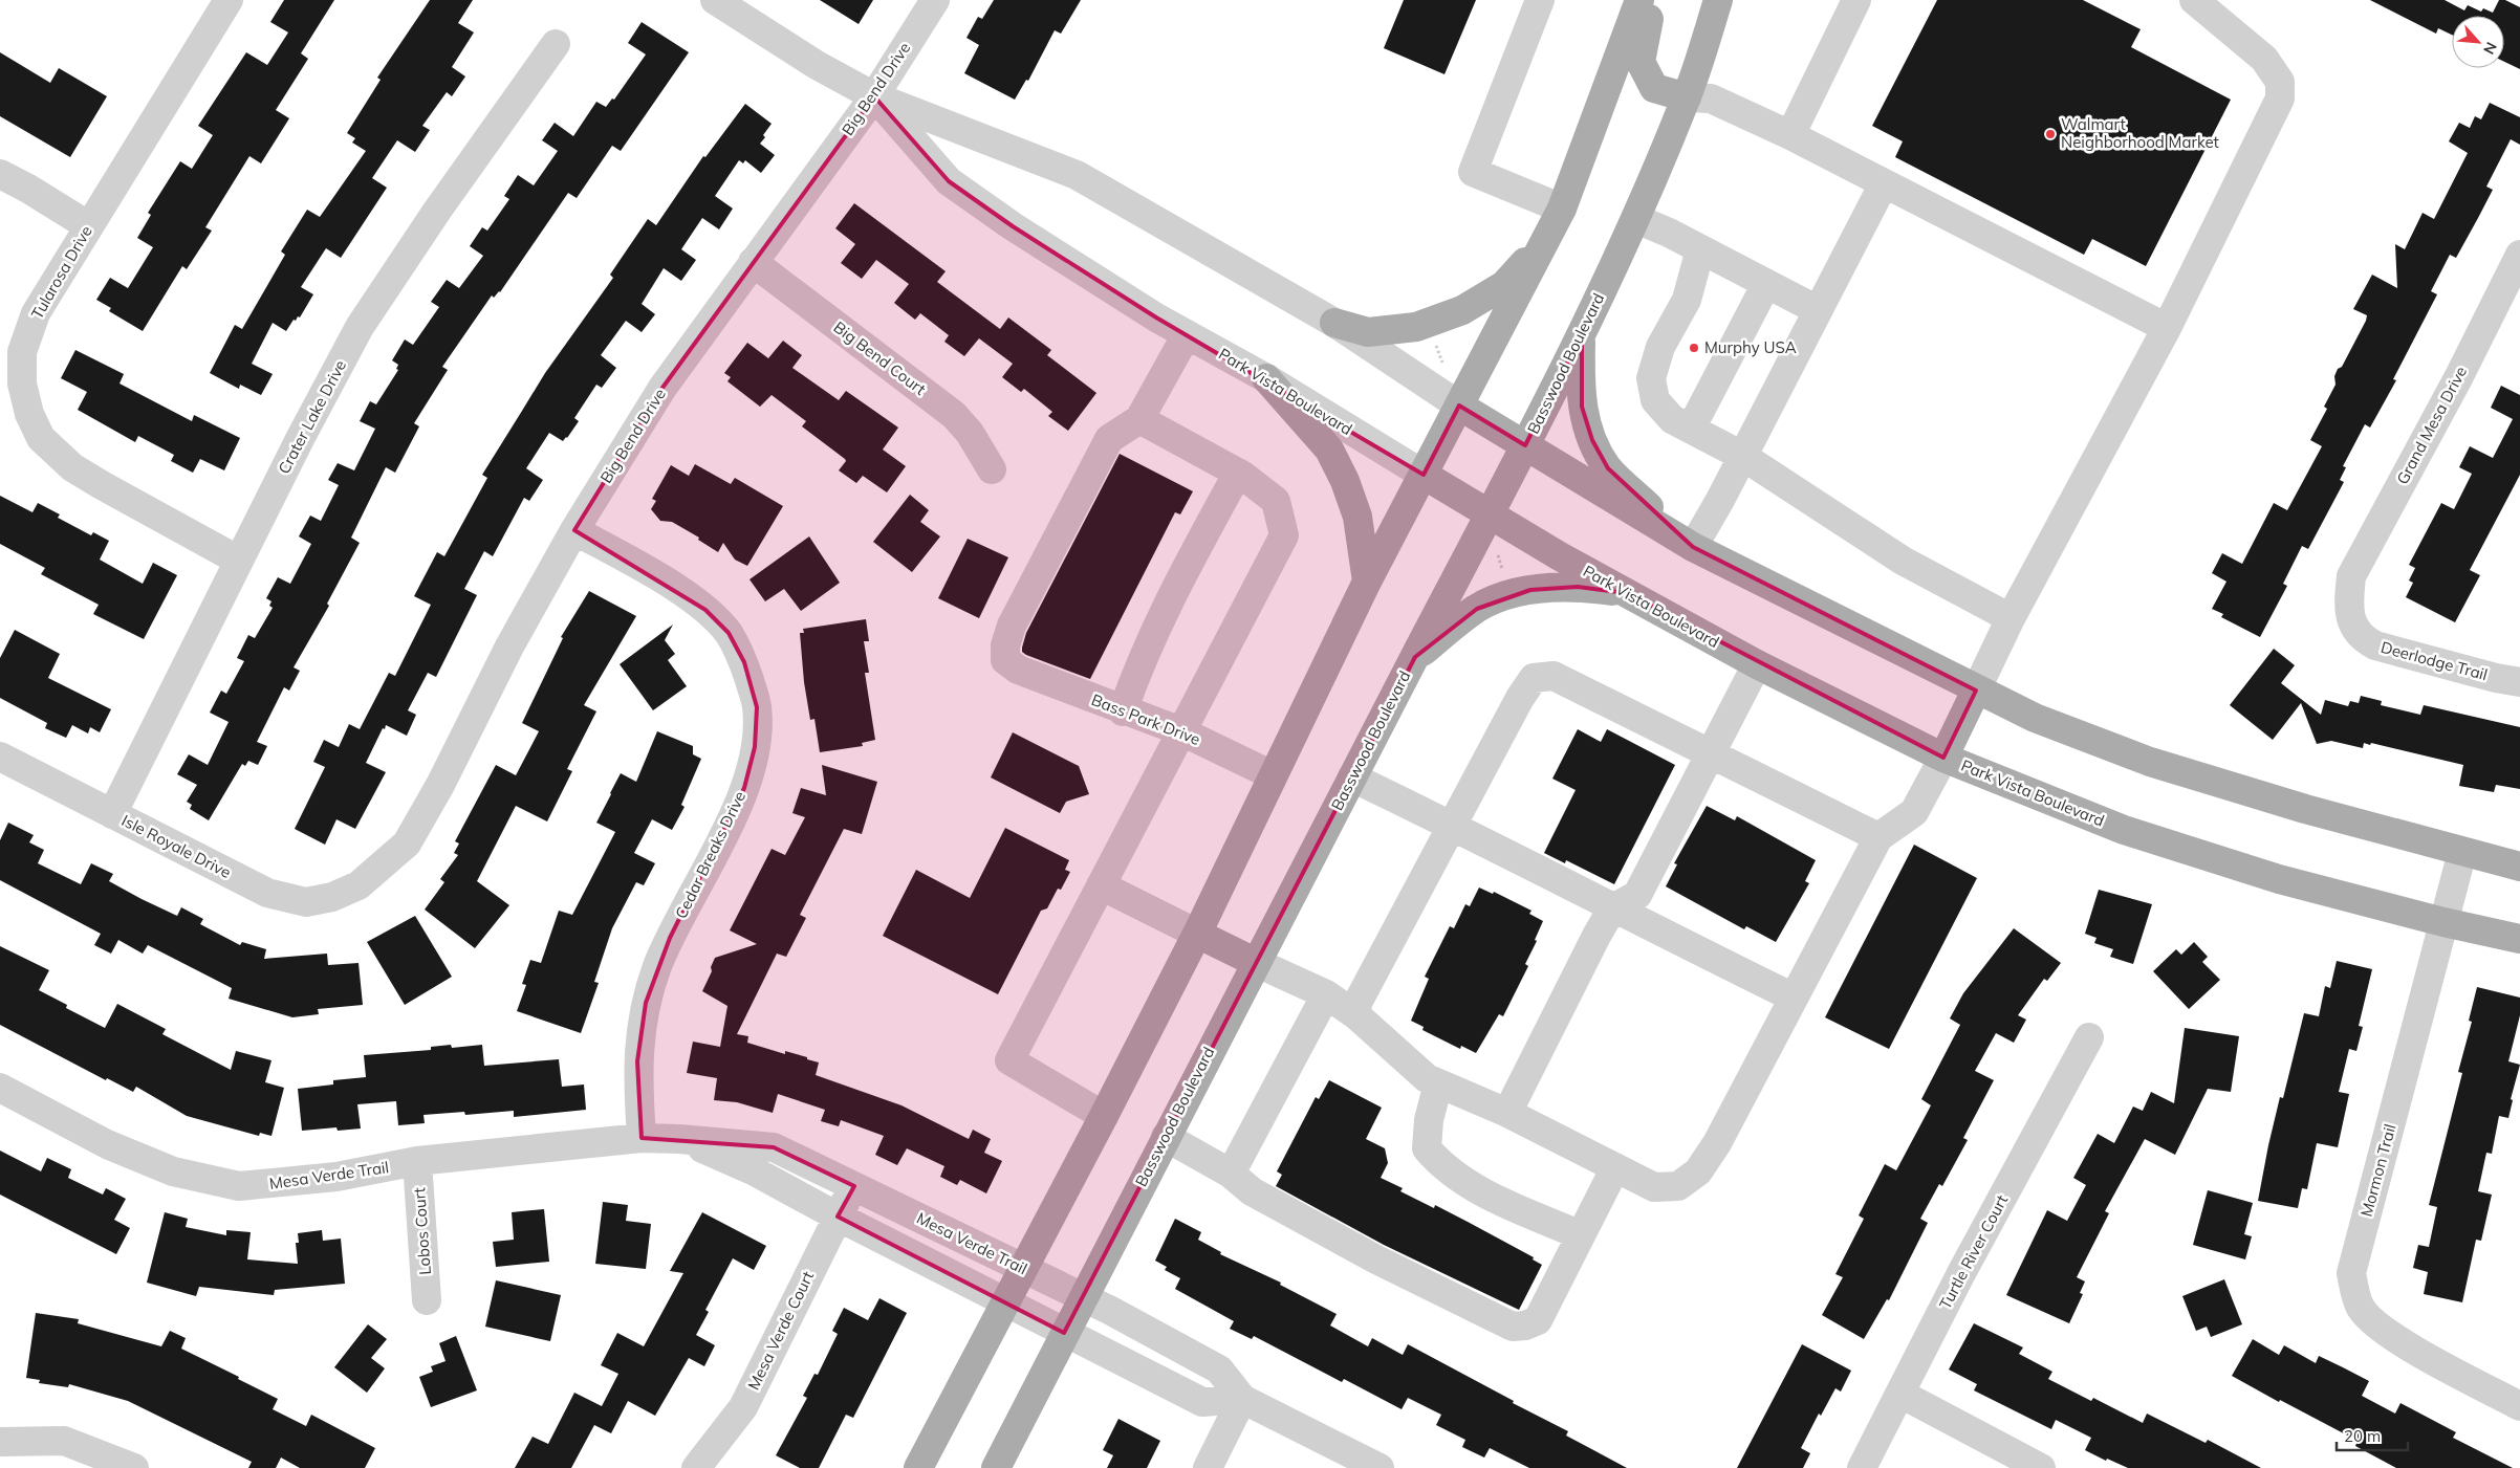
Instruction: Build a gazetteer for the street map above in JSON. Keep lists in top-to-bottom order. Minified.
{"streets":{"main road":["Basswood Boulevard","Park Vista Boulevard"],"street":["Big Bend Drive","Tularosa Drive","Big Bend Court","Crater Lake Drive","Grand Mesa Drive","Deerlodge Trail","Bass Park Drive","Isle Royale Drive","Cedar Breaks Drive","Mormon Trail","Mesa Verde Trail","Lobos Court","Turtle River Court","Mesa Verde Court"]},"crossings":[["Big Bend Drive","Big Bend Court"],["Big Bend Drive","Park Vista Boulevard"],["Big Bend Drive","Isle Royale Drive"],["Big Bend Drive","Cedar Breaks Drive"],["Tularosa Drive","Crater Lake Drive"],["Basswood Boulevard","Park Vista Boulevard"],["Basswood Boulevard","Mesa Verde Trail"],["Park Vista Boulevard","Mormon Trail"],["Crater Lake Drive","Isle Royale Drive"],["Grand Mesa Drive","Deerlodge Trail"],["Cedar Breaks Drive","Mesa Verde Trail"],["Mesa Verde Trail","Lobos Court"],["Mesa Verde Trail","Mesa Verde Court"]],"places":["Walmart Neighborhood Market","Murphy USA"],"scale_bar":"20 m","north":"bottom right"}
